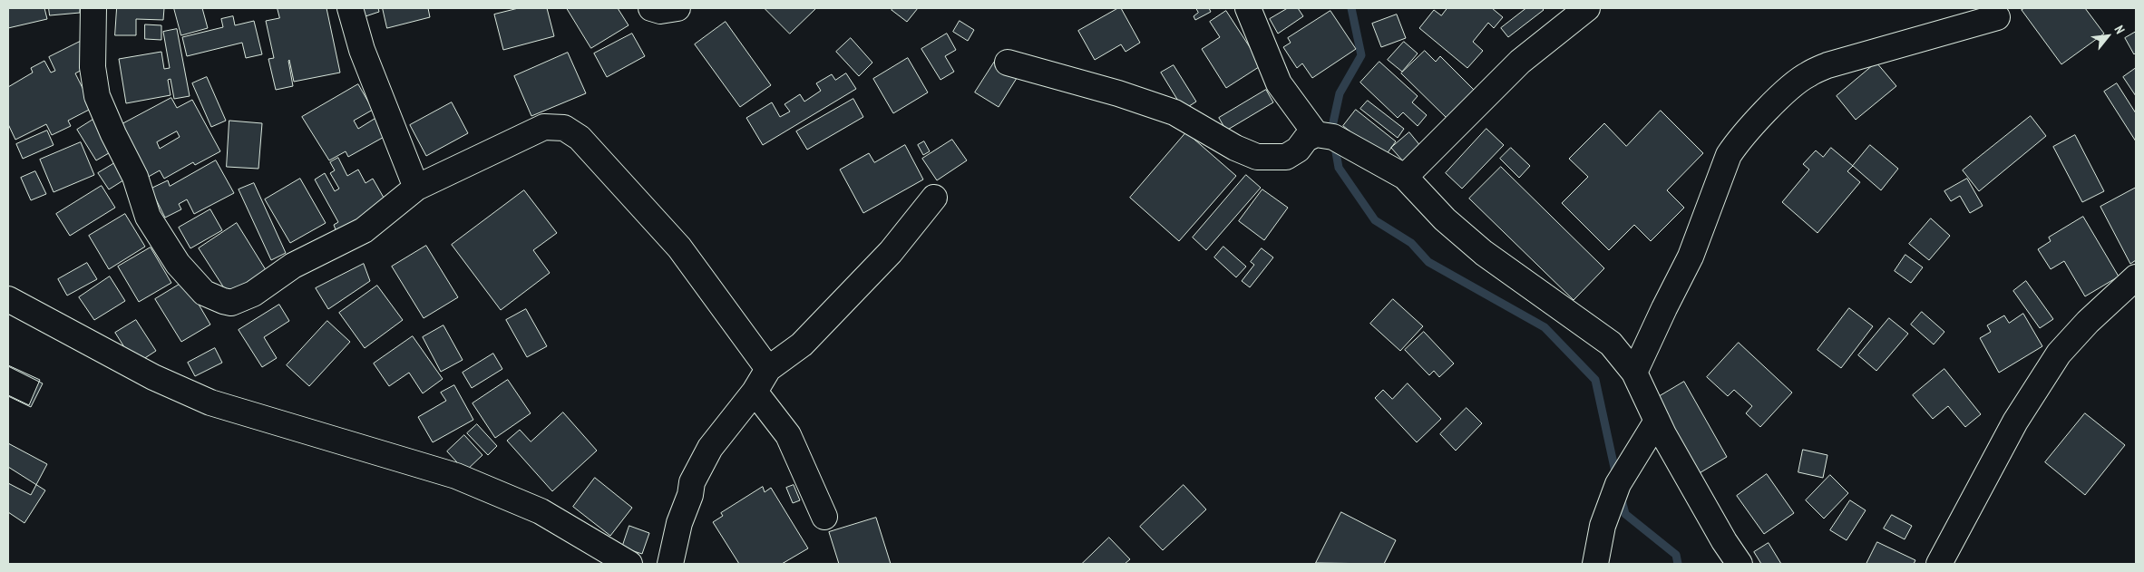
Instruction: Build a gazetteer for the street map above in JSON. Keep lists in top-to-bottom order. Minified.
{"north":"top right"}
